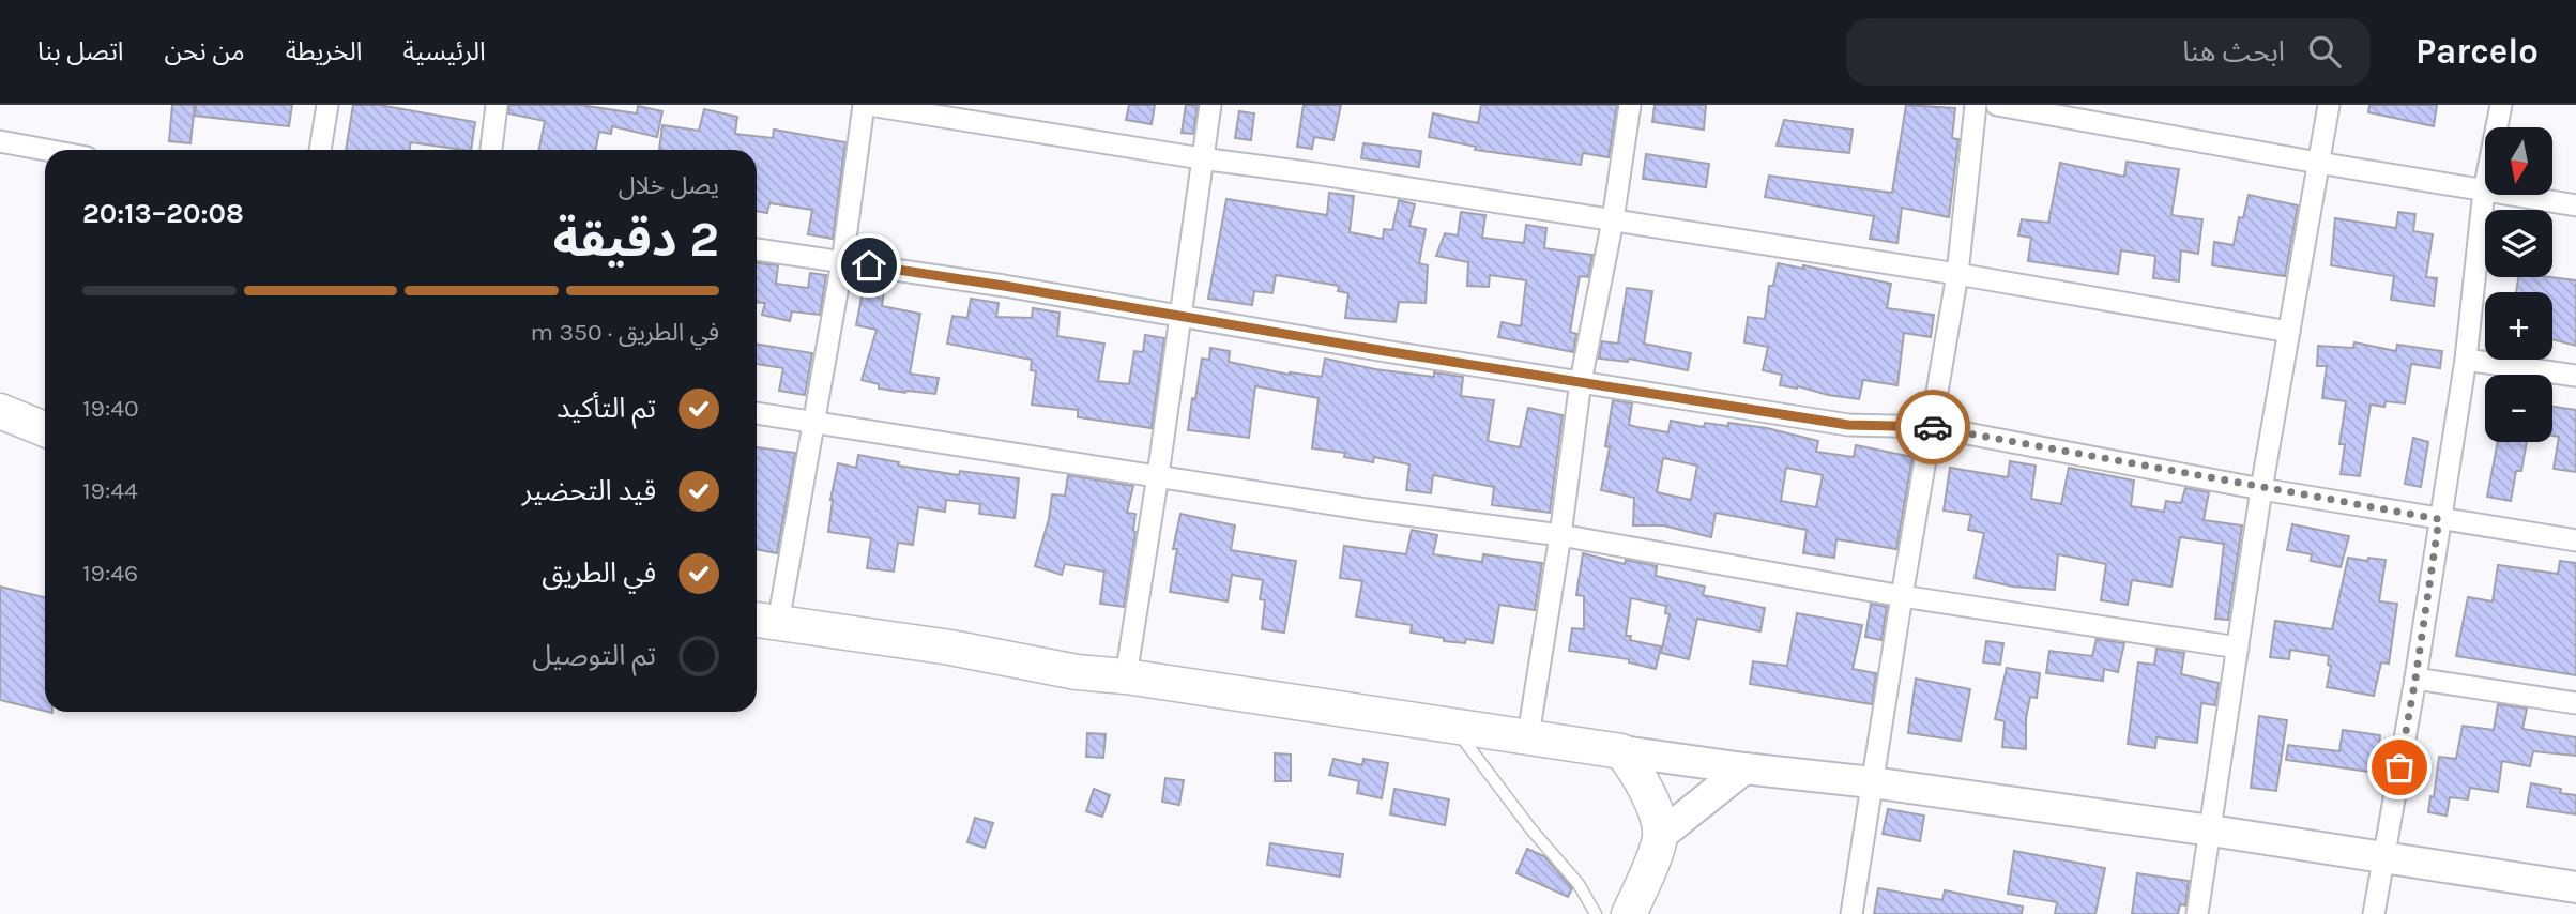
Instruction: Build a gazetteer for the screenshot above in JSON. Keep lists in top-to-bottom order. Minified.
{"north":"bottom","page":{"header":"Parcelo","search":"ابحث هنا","nav":["الرئيسية","الخريطة","من نحن","اتصل بنا"],"map_buttons":["+","−"],"heading":["2 دقيقة","يصل خلال","20:08–20:13"],"bar":"في الطريق · 350 m","list":[["تم التأكيد","19:40"],["قيد التحضير","19:44"],["في الطريق","19:46"],"تم التوصيل"]}}
